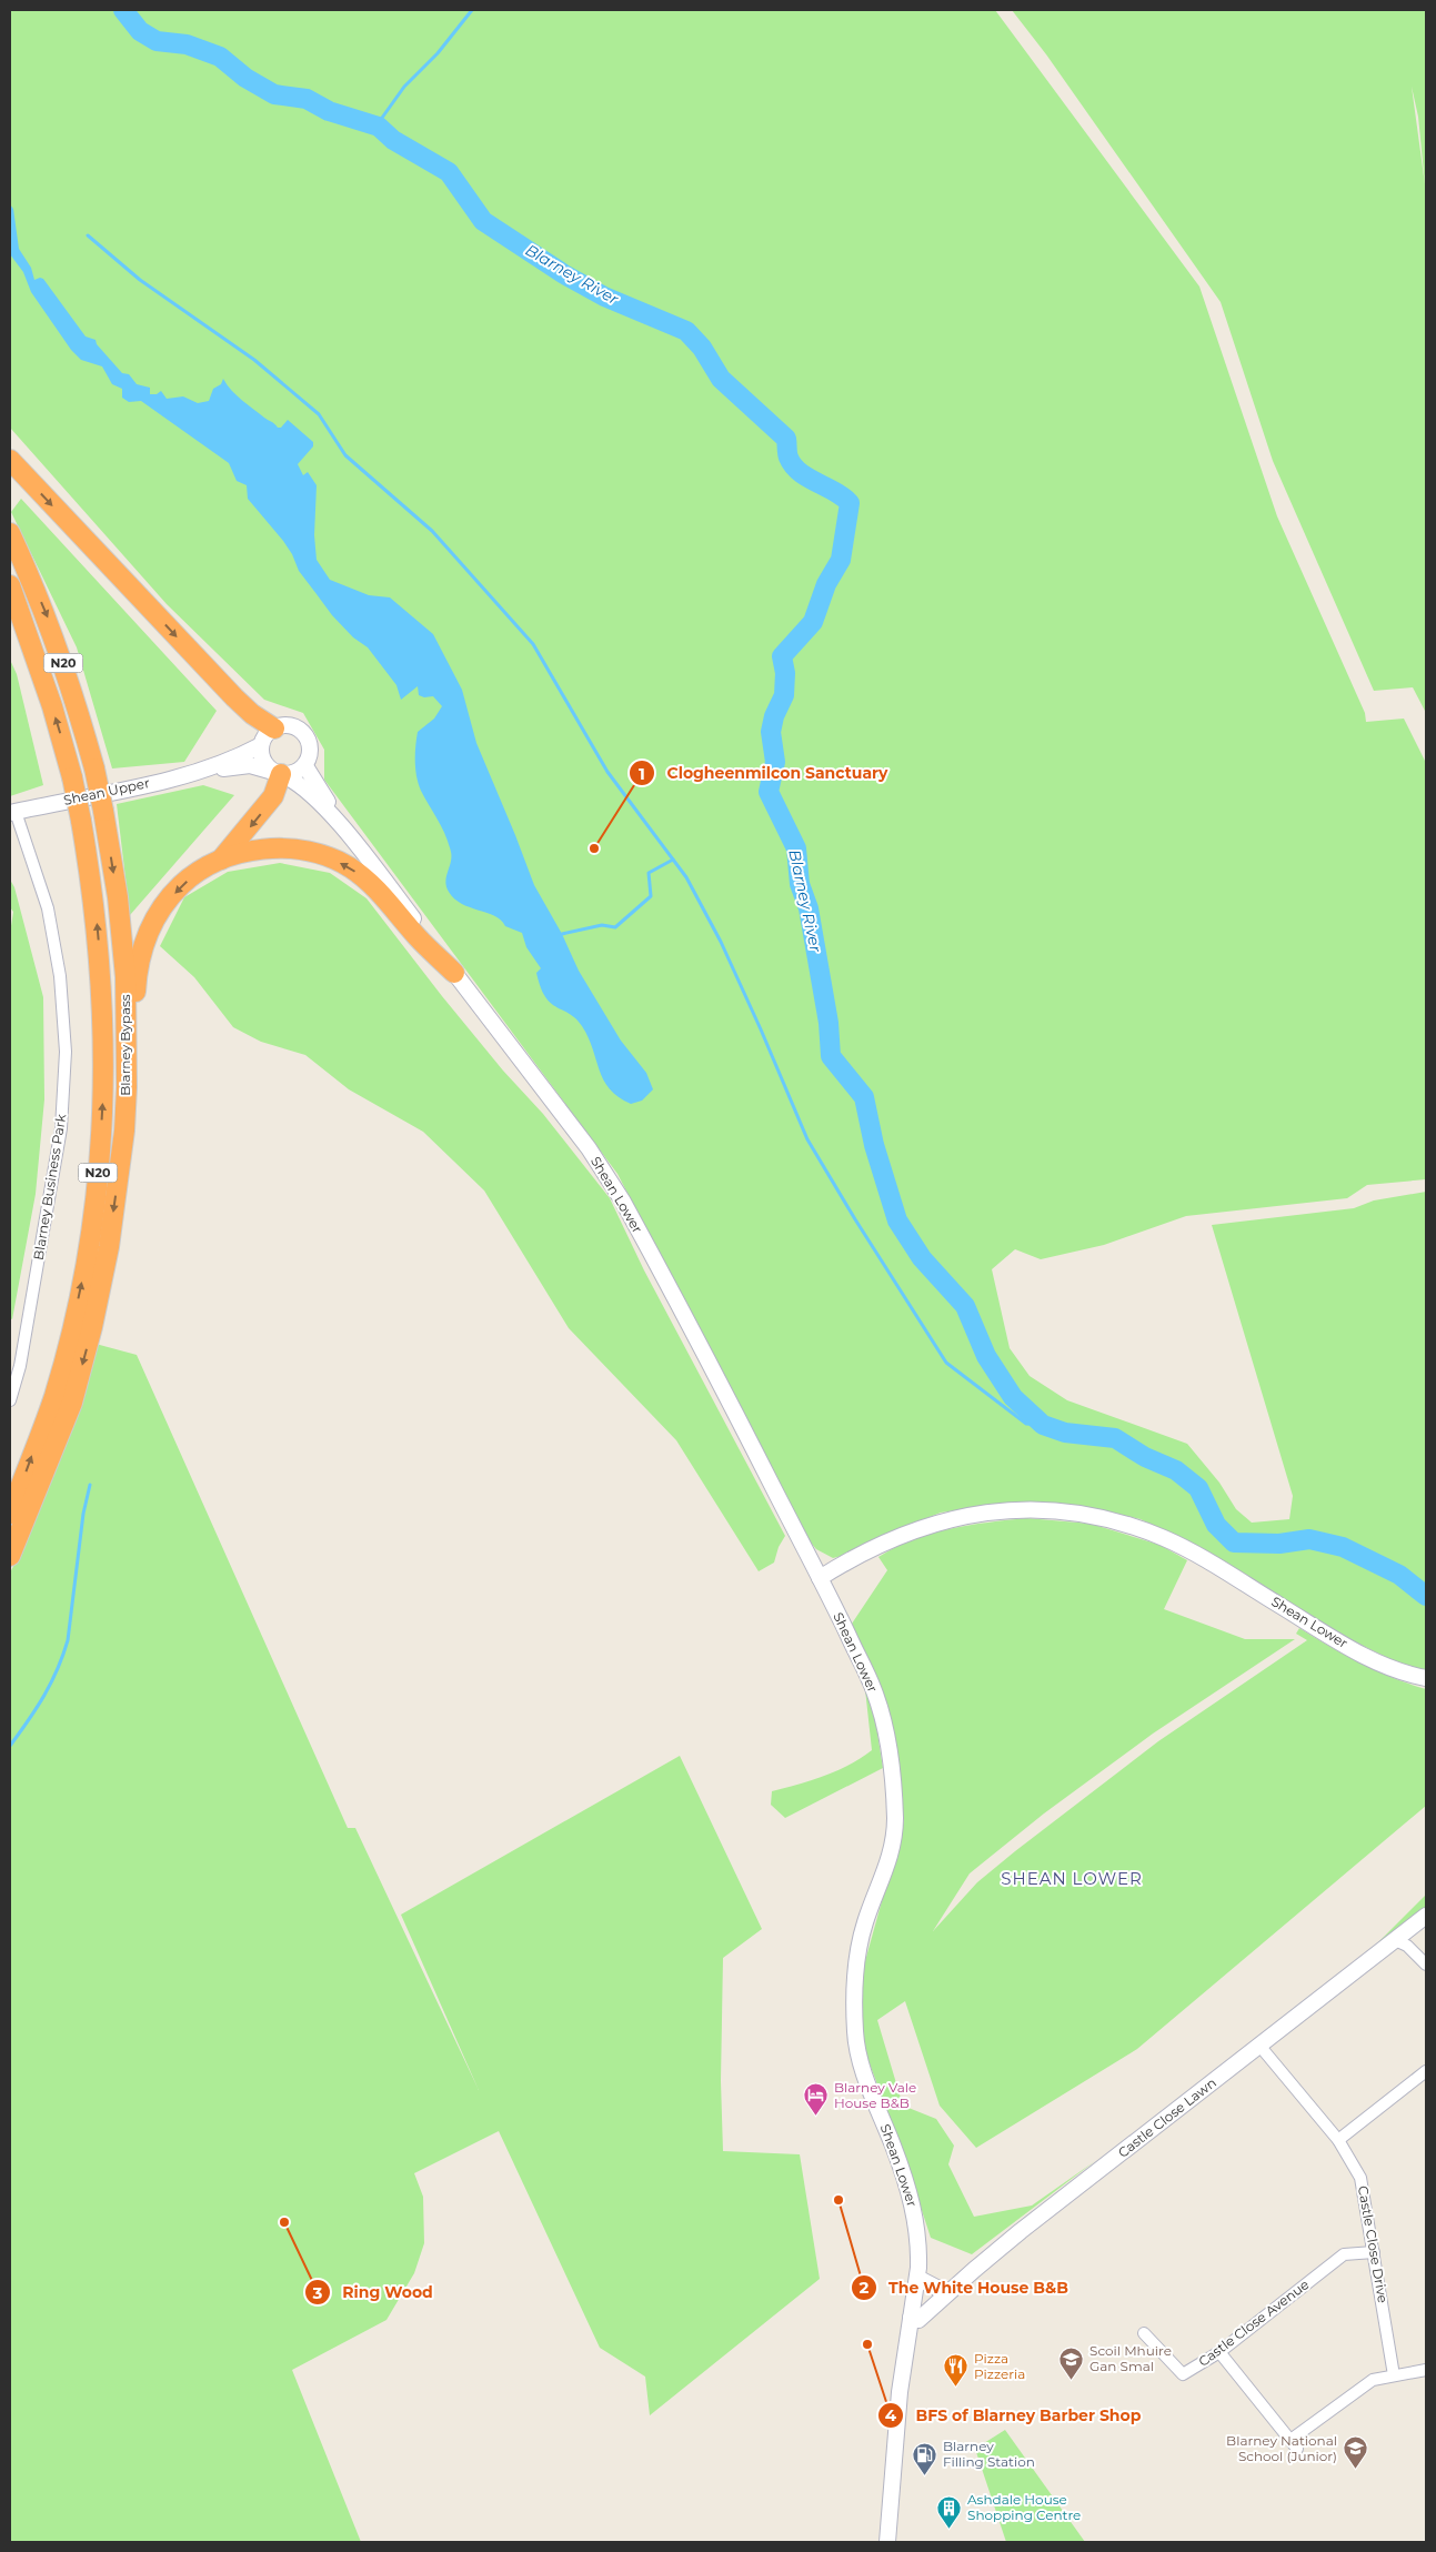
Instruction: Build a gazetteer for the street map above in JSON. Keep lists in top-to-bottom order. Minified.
{"streets":{"highway":["N20","Blarney Bypass"],"main road":["Shean Upper","Shean Lower","Castle Close Lawn"],"street":["Blarney Business Park","Castle Close Drive","Castle Close Avenue"]},"crossings":[["Shean Upper","Blarney Business Park"],["Shean Upper","Shean Lower"],["Shean Lower","Castle Close Lawn"],["Castle Close Lawn","Castle Close Drive"],["Castle Close Drive","Castle Close Avenue"]],"districts":["SHEAN LOWER"],"water":["Blarney River"],"places":{"other":["Clogheenmilcon Sanctuary","The White House B&B","Ring Wood","BFS of Blarney Barber Shop"],"hotel":["Blarney Vale House B&B"],"school or university":["Scoil Mhuire Gan Smal","Blarney National School (Junior)"],"restaurant":["Pizza Pizzeria"],"fuel station":["Blarney Filling Station"],"building":["Ashdale House Shopping Centre"]}}
